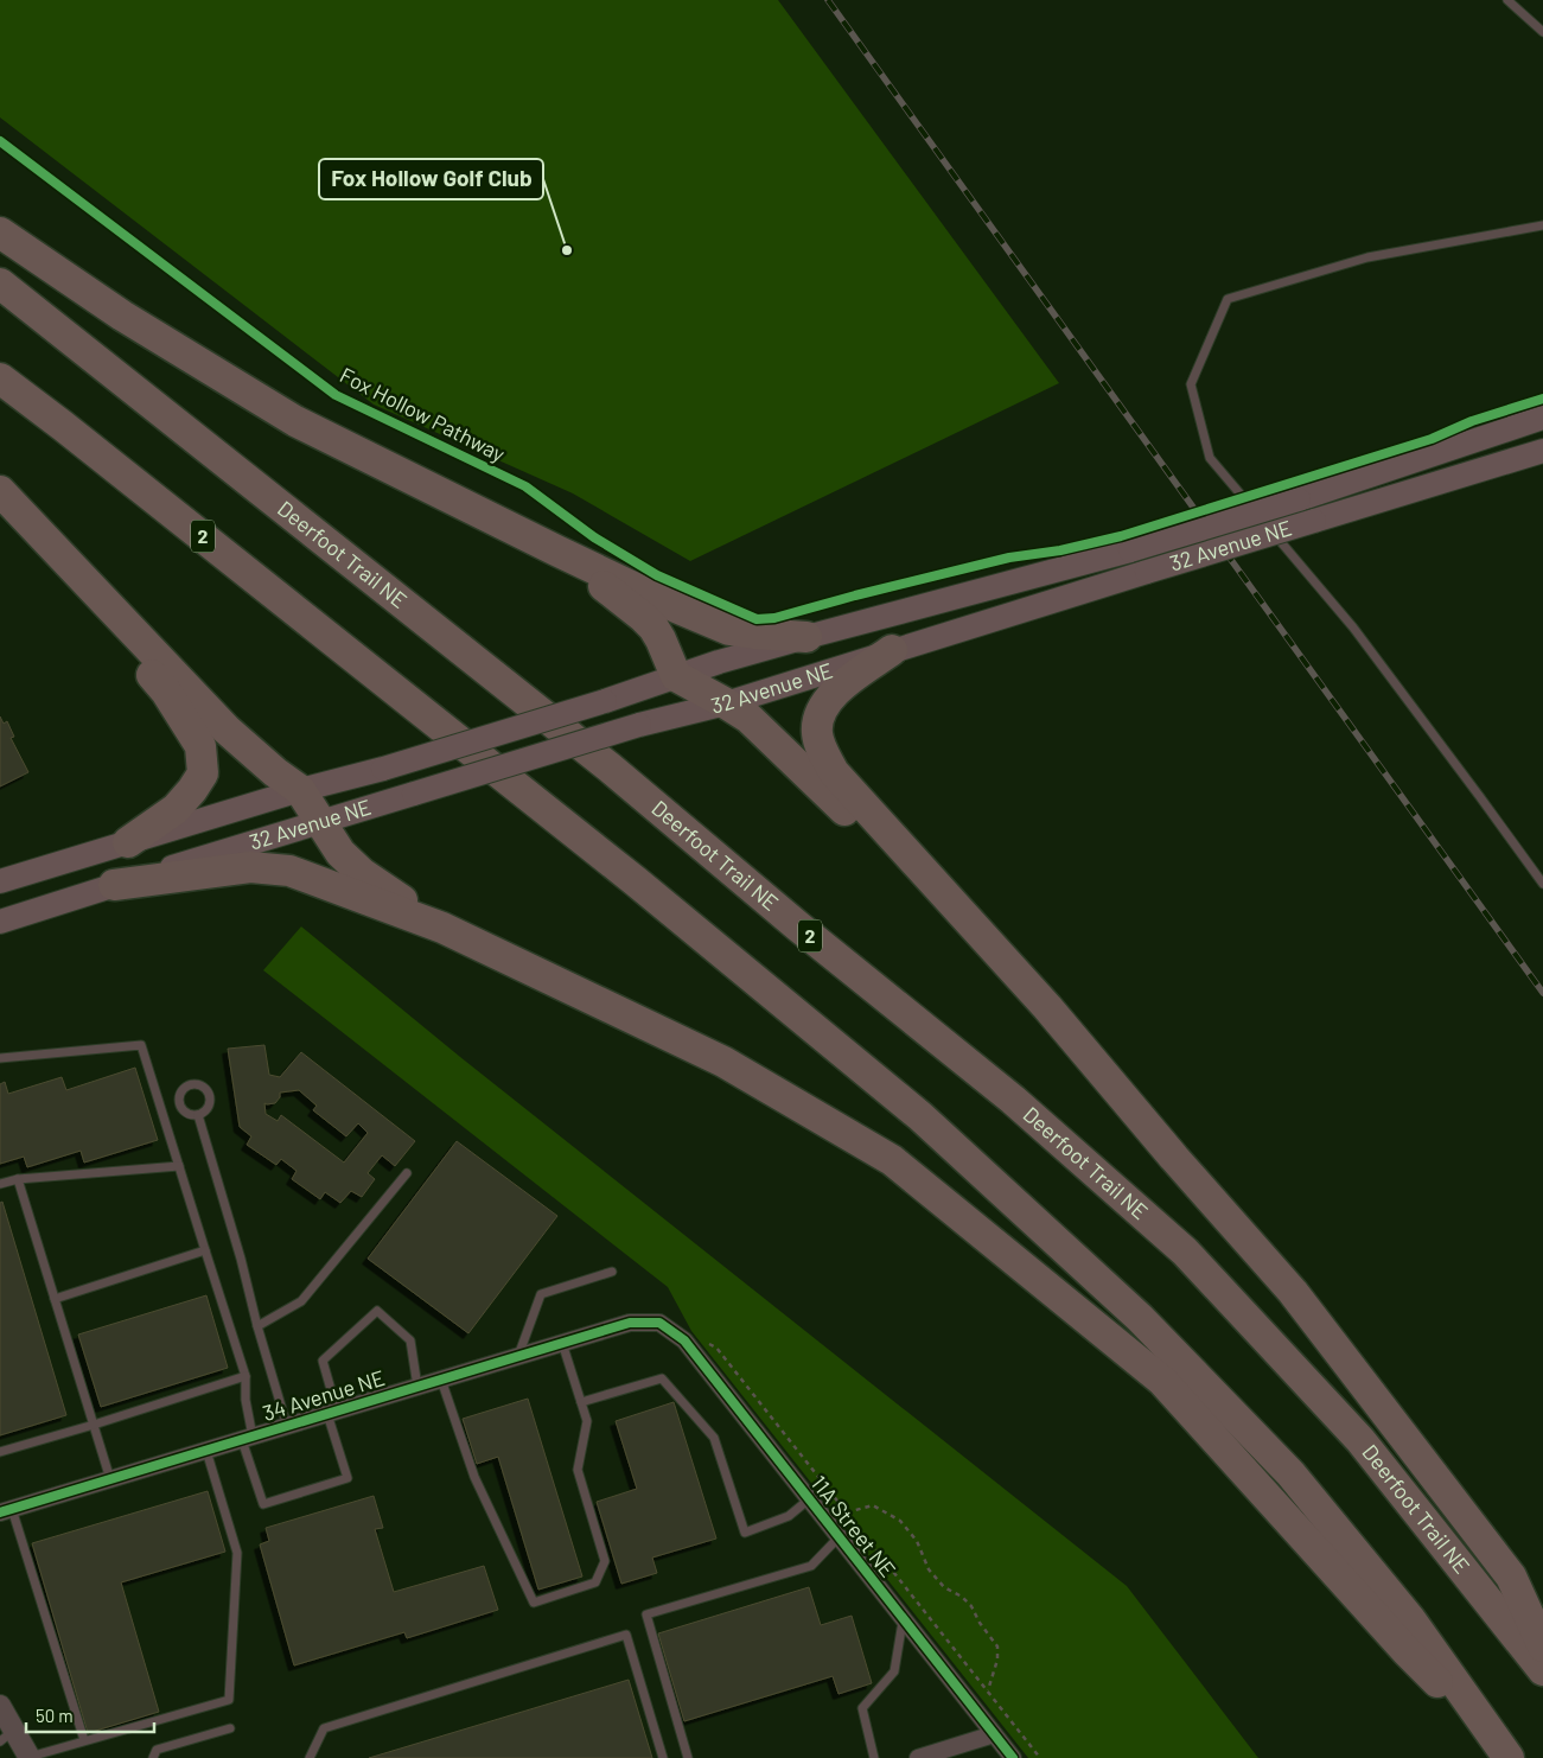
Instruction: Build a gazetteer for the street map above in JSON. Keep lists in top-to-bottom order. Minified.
{"streets":{"highway":["2","Deerfoot Trail NE"],"main road":["32 Avenue NE"],"street":["34 Avenue NE","11A Street NE"],"cycle path":["Fox Hollow Pathway"]},"crossings":[["34 Avenue NE","11A Street NE"]],"places":["Fox Hollow Golf Club"],"scale_bar":"50 m"}
